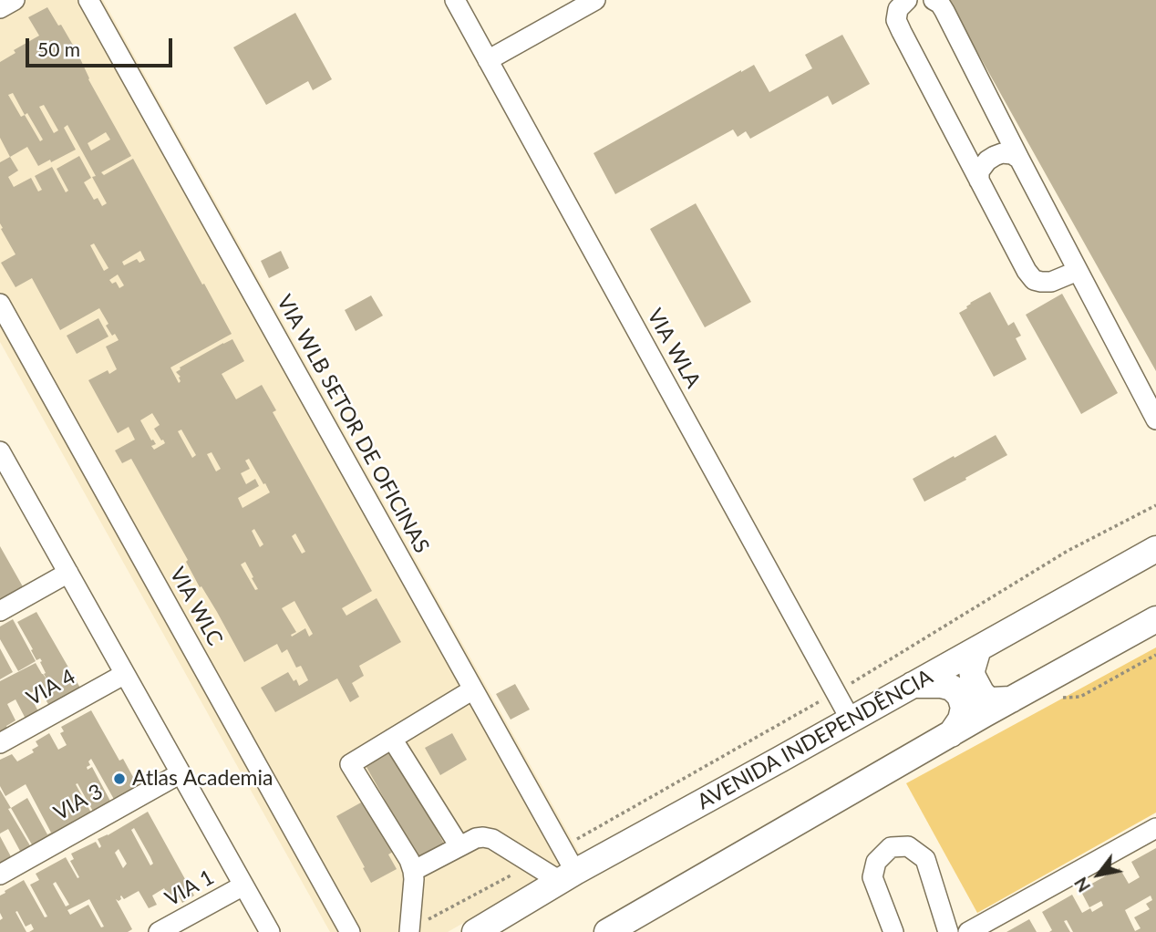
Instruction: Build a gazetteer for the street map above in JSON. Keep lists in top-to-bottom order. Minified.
{"streets":{"main road":["AVENIDA INDEPENDÊNCIA"],"street":["VIA WLA","VIA WLB SETOR DE OFICINAS","VIA WLC","VIA 4","VIA 3","VIA 1"]},"crossings":[["VIA WLA","AVENIDA INDEPENDÊNCIA"],["VIA WLB SETOR DE OFICINAS","AVENIDA INDEPENDÊNCIA"]],"places":["Atlas Academia"],"scale_bar":"50 m","north":"bottom left"}
